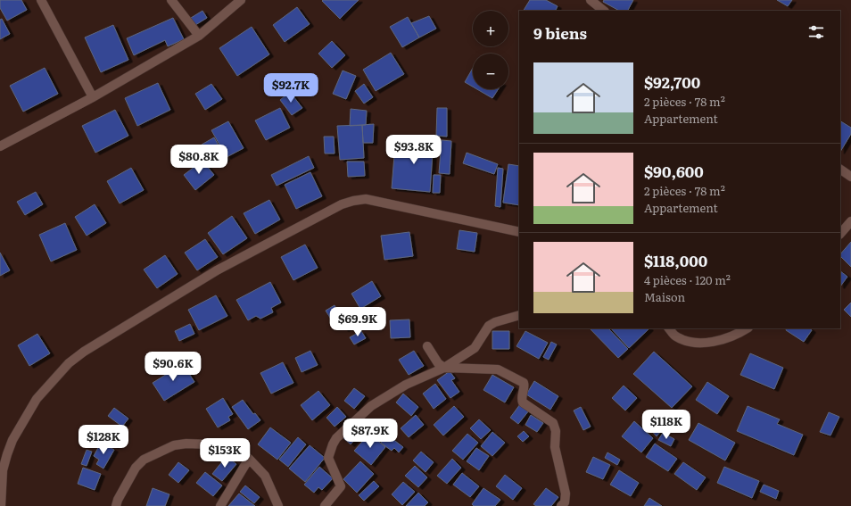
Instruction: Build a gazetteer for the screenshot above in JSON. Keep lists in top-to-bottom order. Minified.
{"page":{"map_buttons":["+","−"],"heading":"9 biens","list":[{"name":"$92,700","note":"2 pièces · 78 m² · Appartement"},{"name":"$90,600","note":"2 pièces · 78 m² · Appartement"},{"name":"$118,000","note":"4 pièces · 120 m² · Maison"}],"price":["$92.7K","$93.8K","$80.8K","$69.9K","$90.6K","$118K","$87.9K","$128K","$153K"]}}
